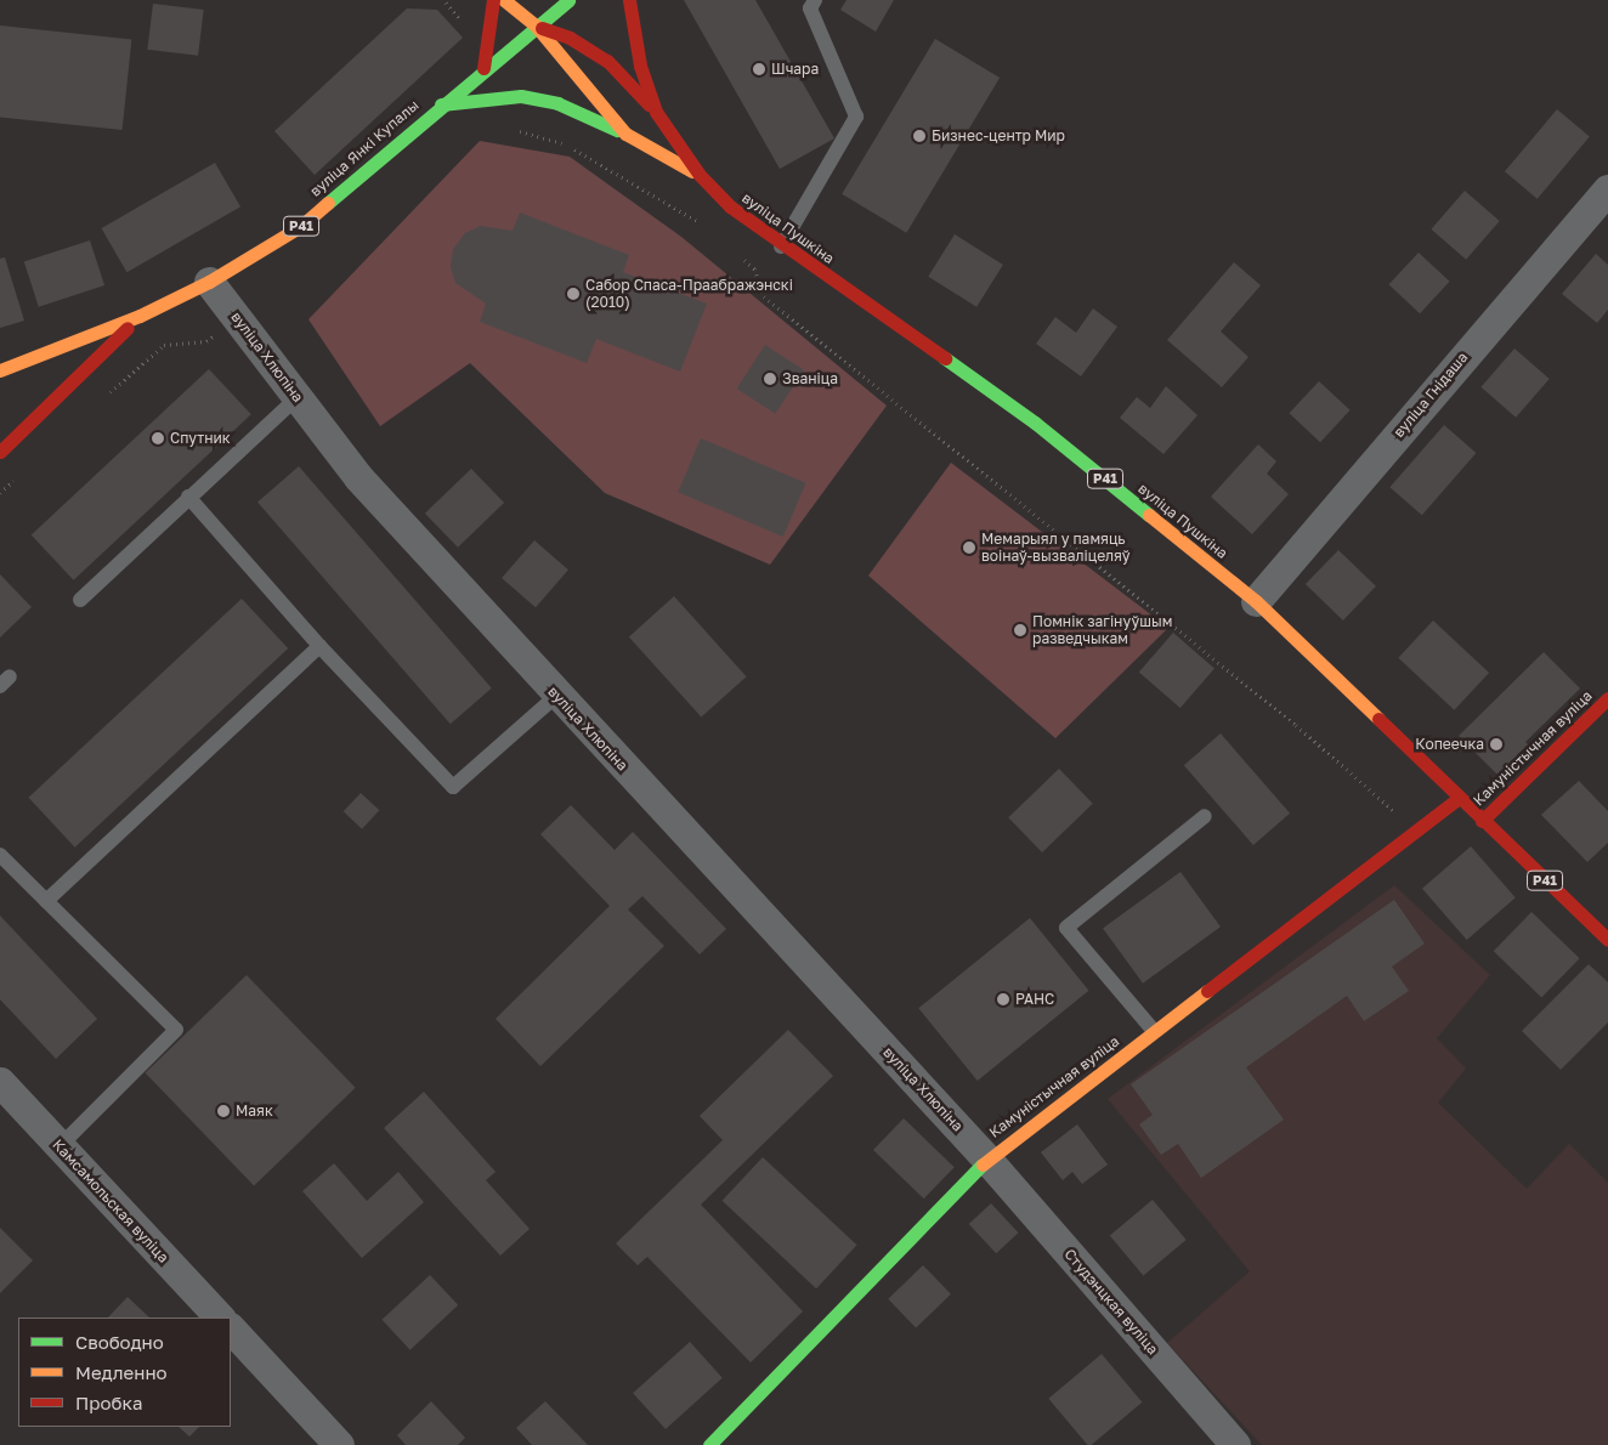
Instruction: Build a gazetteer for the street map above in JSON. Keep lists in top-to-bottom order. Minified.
{"streets":{"main road":["вуліца Янкі Купалы","Р41","вуліца Пушкіна","Камуністычная вуліца"],"street":["вуліца Хлюпіна","вуліца Гнідаша","Камсамольская вуліца","Студэнцкая вуліца"]},"crossings":[["вуліца Янкі Купалы","Р41"],["вуліца Янкі Купалы","вуліца Пушкіна"],["вуліца Янкі Купалы","вуліца Хлюпіна"],["Р41","вуліца Пушкіна"],["вуліца Пушкіна","вуліца Гнідаша"],["вуліца Пушкіна","Камуністычная вуліца"],["вуліца Хлюпіна","Камуністычная вуліца"],["вуліца Хлюпіна","Студэнцкая вуліца"],["Камуністычная вуліца","Студэнцкая вуліца"]],"places":["Шчара","Бизнес-центр Мир","Сабор Спаса-Праабражэнскі (2010)","Званіца","Спутник","Мемарыял у памяць воінаў-вызваліцеляў","Помнік загінуўшым разведчыкам","Копеечка","РАНС","Маяк"],"legend":["Свободно","Медленно","Пробка"]}
